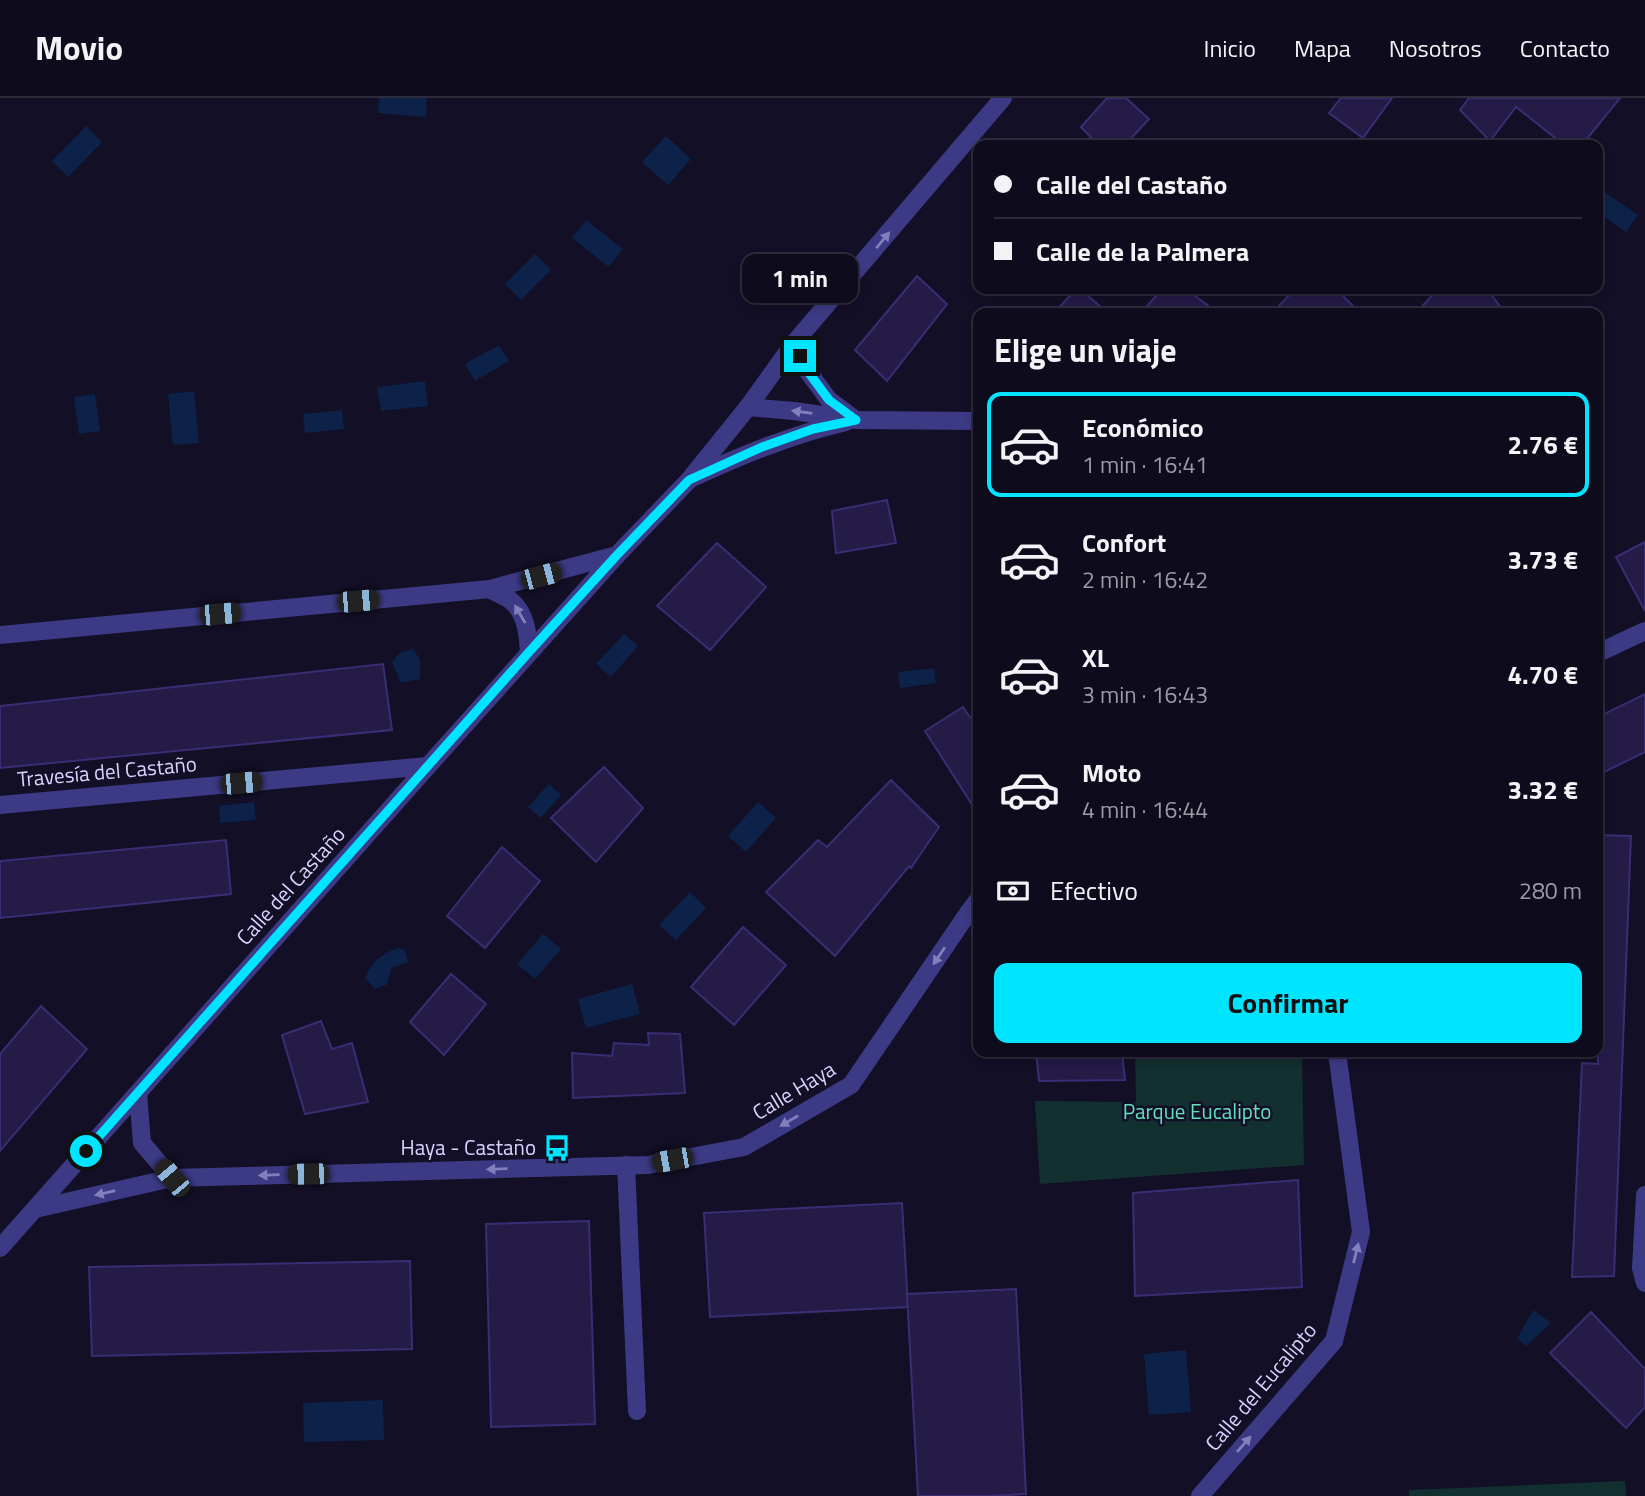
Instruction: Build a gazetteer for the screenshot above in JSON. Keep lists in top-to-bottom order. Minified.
{"streets":{"street":["Travesía del Castaño","Calle del Castaño","Calle Haya","Calle del Eucalipto"]},"crossings":[["Travesía del Castaño","Calle del Castaño"],["Calle del Castaño","Calle Haya"]],"one_way":["Calle Haya","Calle del Eucalipto"],"parks":["Parque Eucalipto"],"places":{"bus stop":["Haya - Castaño"]},"page":{"header":"Movio","nav":["Inicio","Mapa","Nosotros","Contacto"],"banner":["Calle del Castaño","Calle de la Palmera"],"bubble":"1 min","heading":"Elige un viaje","list":[{"name":"Económico","note":"1 min · 16:41","value":"2.76 €"},{"name":"Confort","note":"2 min · 16:42","value":"3.73 €"},{"name":"XL","note":"3 min · 16:43","value":"4.70 €"},{"name":"Moto","note":"4 min · 16:44","value":"3.32 €"}],"pay":["Efectivo","280 m"],"buttons":"Confirmar"}}
